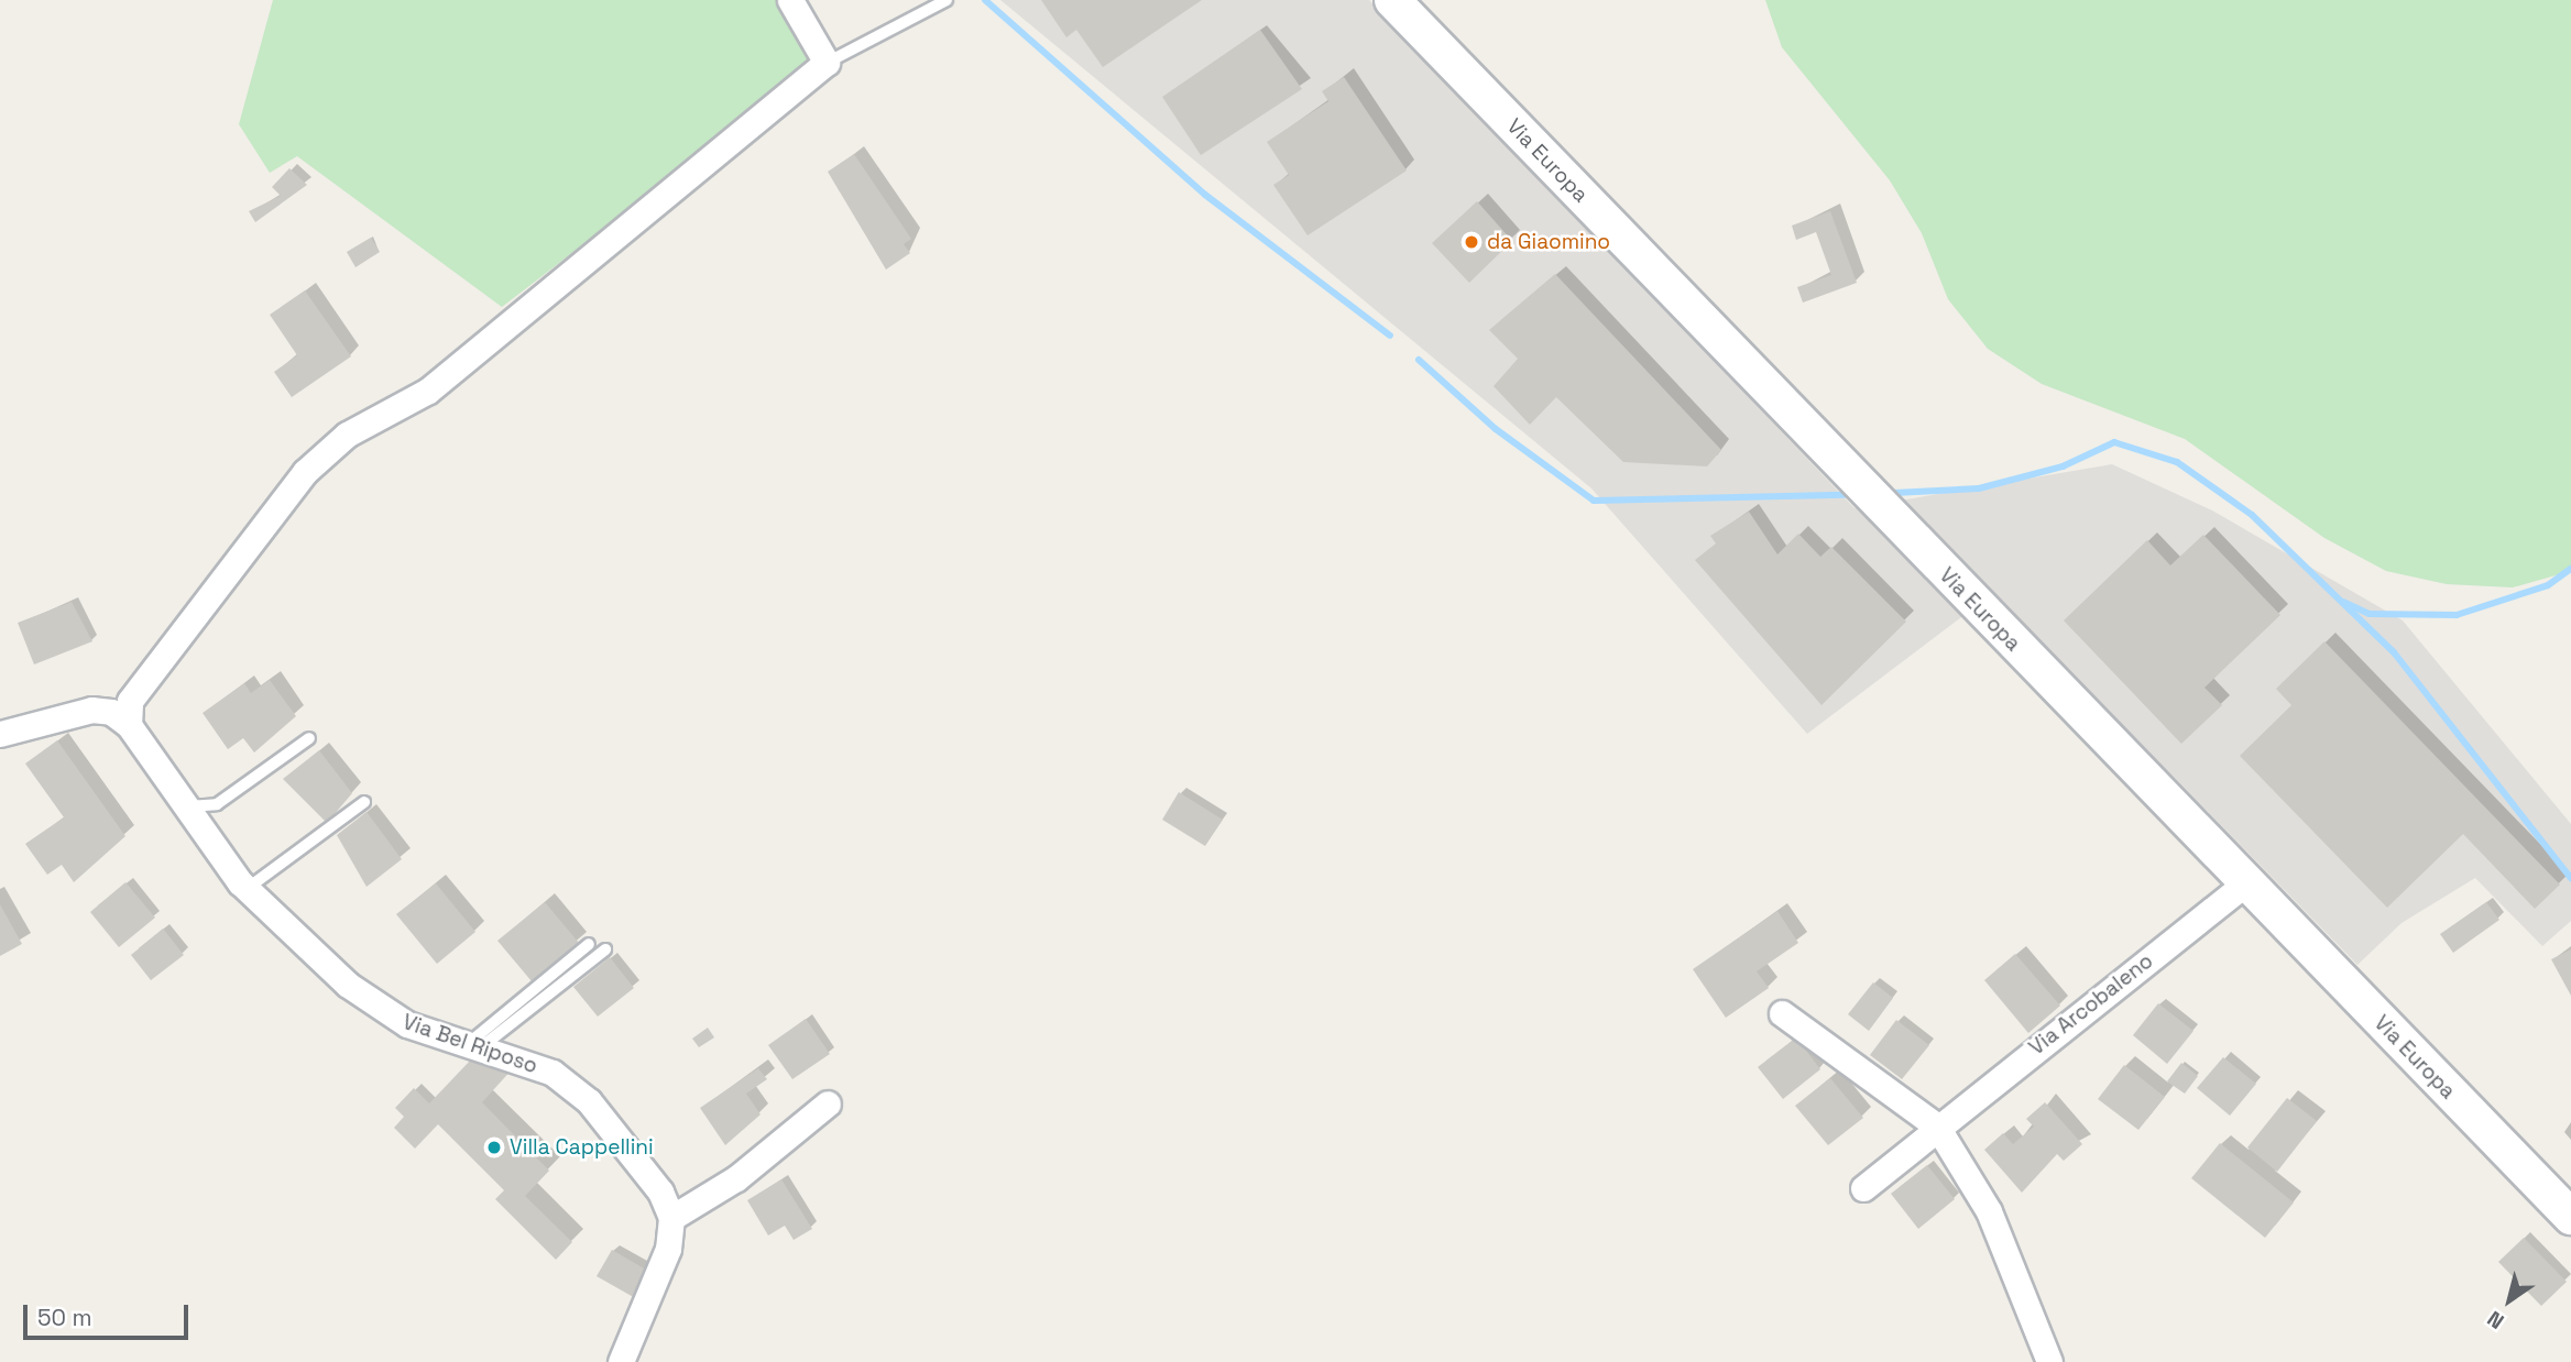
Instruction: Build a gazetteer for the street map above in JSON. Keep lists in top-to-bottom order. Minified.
{"streets":{"main road":["Via Europa"],"street":["Via Arcobaleno","Via Bel Riposo"]},"crossings":[["Via Europa","Via Arcobaleno"]],"places":["da Giaomino","Villa Cappellini"],"scale_bar":"50 m","north":"bottom left"}
